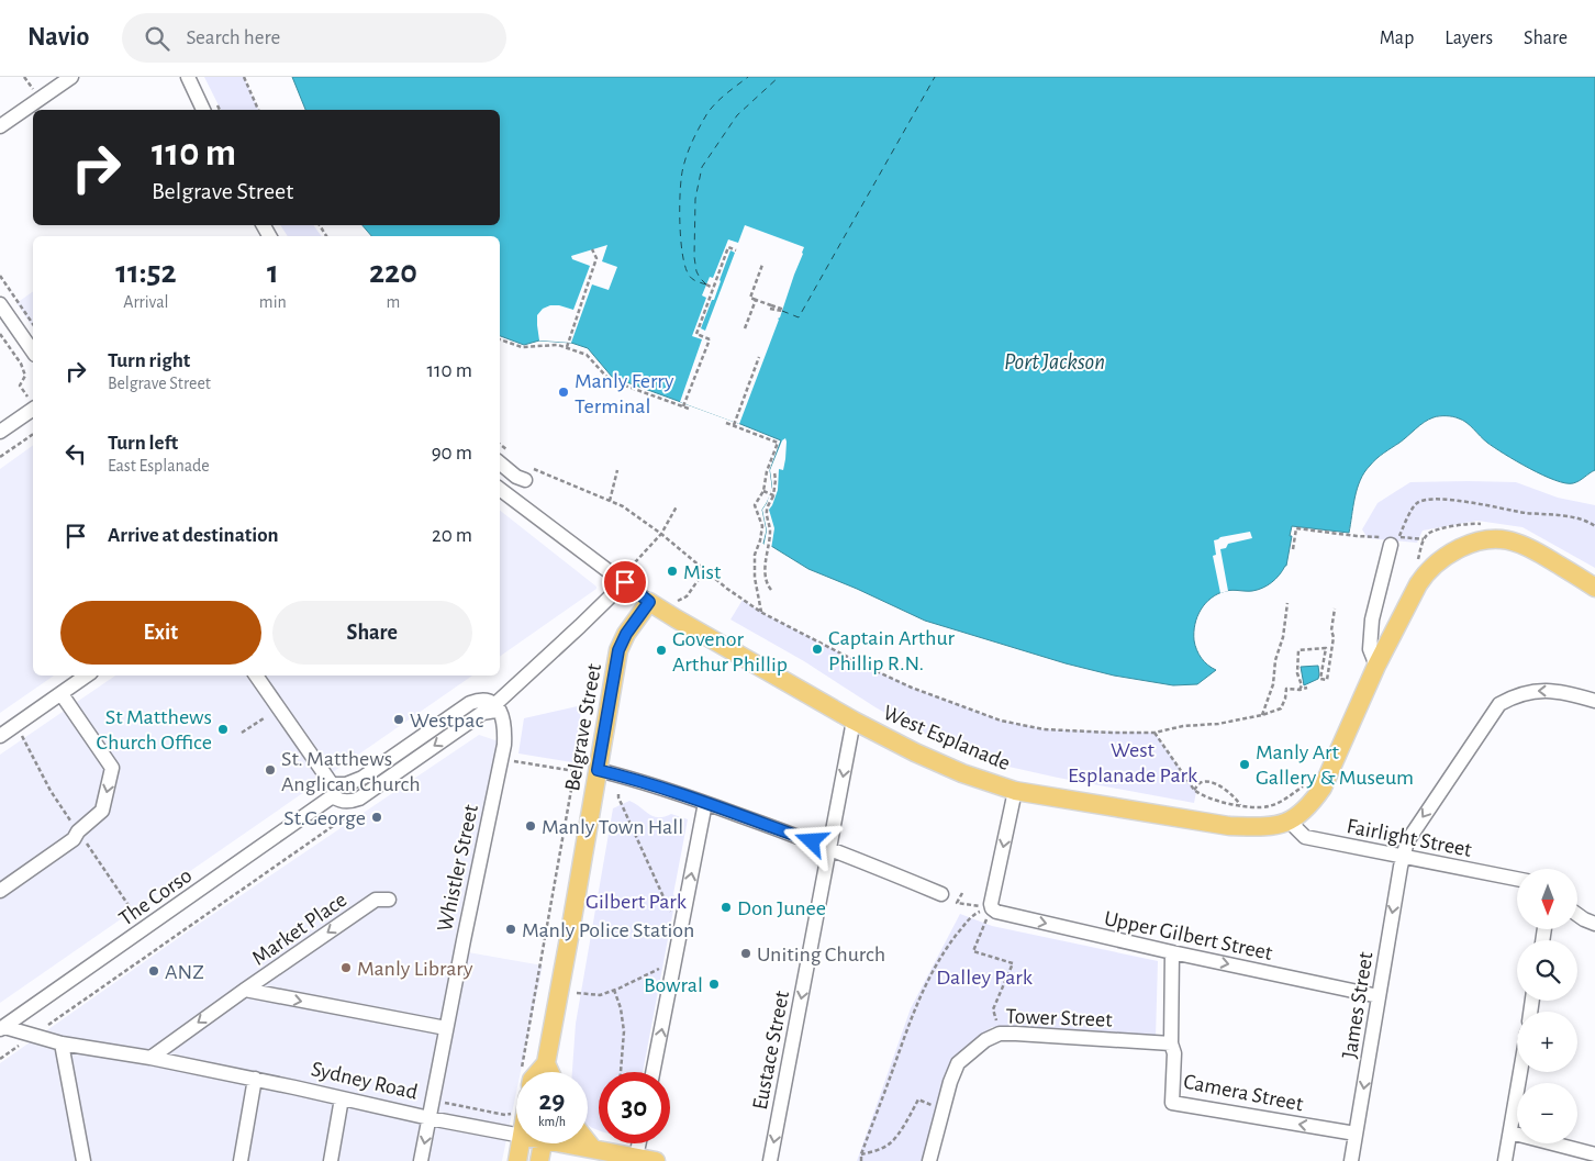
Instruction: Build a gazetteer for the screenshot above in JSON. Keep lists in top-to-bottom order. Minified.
{"streets":{"main road":["Belgrave Street","West Esplanade","Sydney Road"],"street":["Fairlight Street","Whistler Street","The Corso","Market Place","Upper Gilbert Street","James Street","Tower Street","Eustace Street","Camera Street"]},"crossings":[["Belgrave Street","West Esplanade"],["West Esplanade","Fairlight Street"],["West Esplanade","Eustace Street"],["Fairlight Street","James Street"],["Whistler Street","The Corso"],["Whistler Street","Market Place"],["Whistler Street","Sydney Road"],["The Corso","Sydney Road"],["Market Place","Sydney Road"],["Upper Gilbert Street","James Street"],["Upper Gilbert Street","Camera Street"],["James Street","Camera Street"],["Tower Street","Camera Street"]],"one_way":["Upper Gilbert Street","James Street","Eustace Street","Camera Street"],"water":["Port Jackson"],"parks":["West Esplanade Park","Gilbert Park","Dalley Park"],"places":["Manly Ferry Terminal","Mist","Captain Arthur Phillip R.N.","Govenor Arthur Phillip","Westpac","St Matthews Church Office","Manly Art Gallery & Museum","St. Matthews Anglican Church","St.George","Manly Town Hall","Don Junee","Manly Police Station","Uniting Church","Manly Library","ANZ","Bowral"],"north":"bottom","page":{"header":"Navio","search":"Search here","nav":["Map","Layers","Share"],"turn":["110 m","Belgrave Street"],"eta":["11:52","Arrival","1","min","220","m"],"list":[{"name":"Turn right","note":"Belgrave Street","value":"110 m"},{"name":"Turn left","note":"East Esplanade","value":"90 m"},{"name":"Arrive at destination","value":"20 m"}],"buttons":["Exit","Share"],"map_buttons":["+","−"],"speed":"29 km/h","limit":"30"}}
